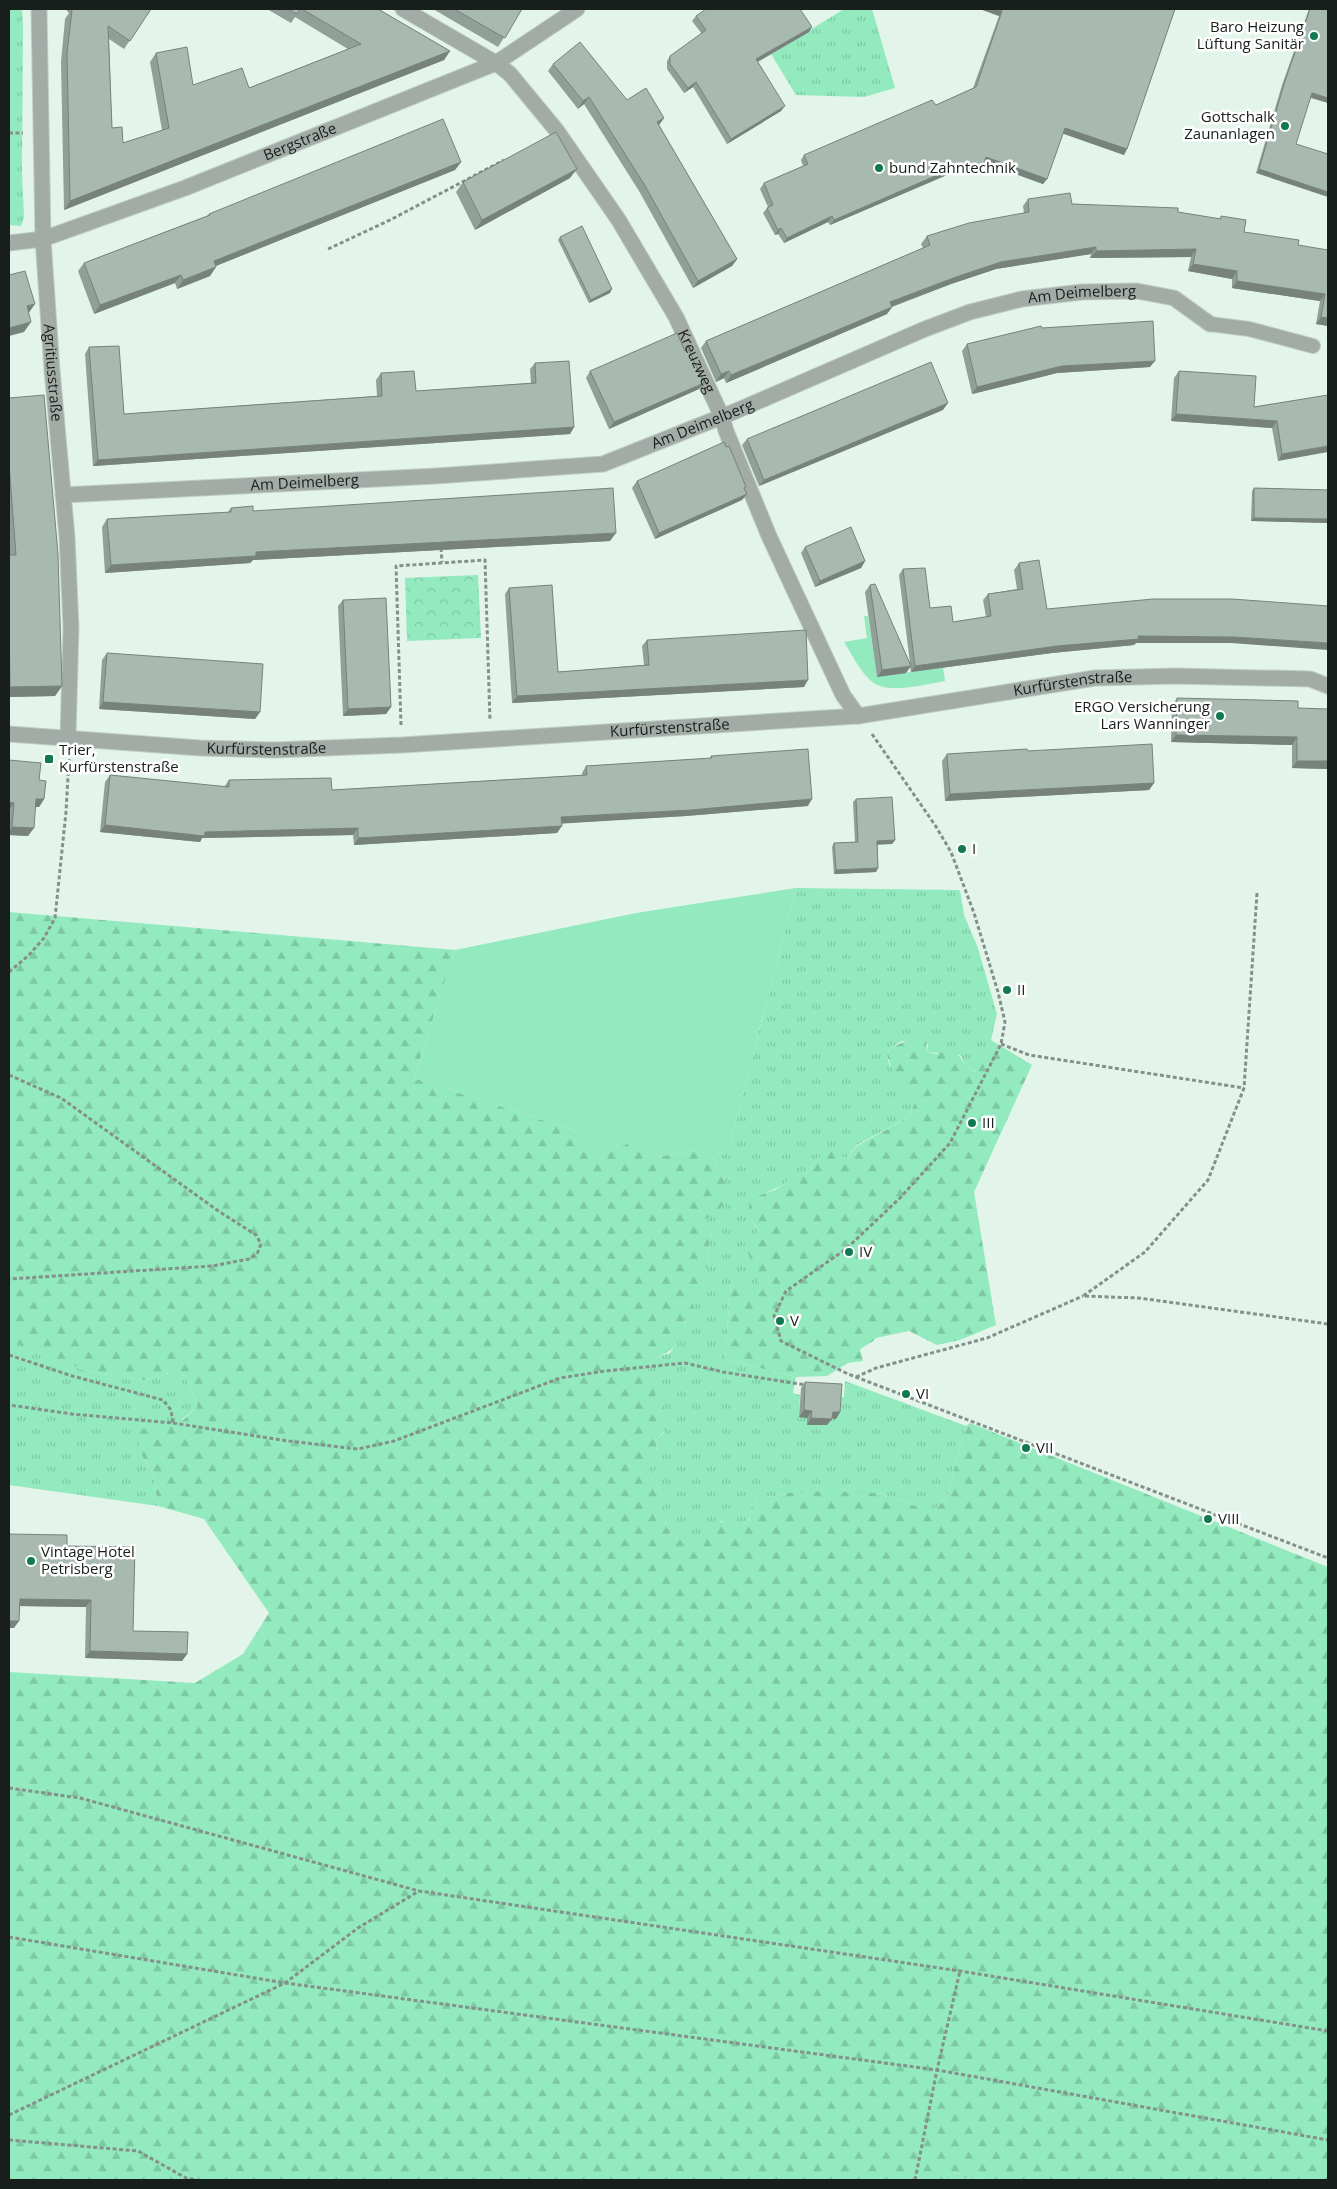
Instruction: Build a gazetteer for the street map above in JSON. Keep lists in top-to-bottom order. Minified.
{"streets":{"street":["Bergstraße","Am Deimelberg","Kreuzweg","Agritiusstraße","Kurfürstenstraße"]},"crossings":[["Bergstraße","Kreuzweg"],["Bergstraße","Agritiusstraße"],["Am Deimelberg","Kreuzweg"],["Am Deimelberg","Agritiusstraße"],["Kreuzweg","Kurfürstenstraße"],["Agritiusstraße","Kurfürstenstraße"]],"places":{"other":["Baro Heizung Lüftung Sanitär","Gottschalk Zaunanlagen","bund Zahntechnik","ERGO Versicherung Lars Wanninger","I","II","III","IV","V","VI","VII","VIII","Vintage Hotel Petrisberg"],"transit":["Trier, Kurfürstenstraße"]}}
